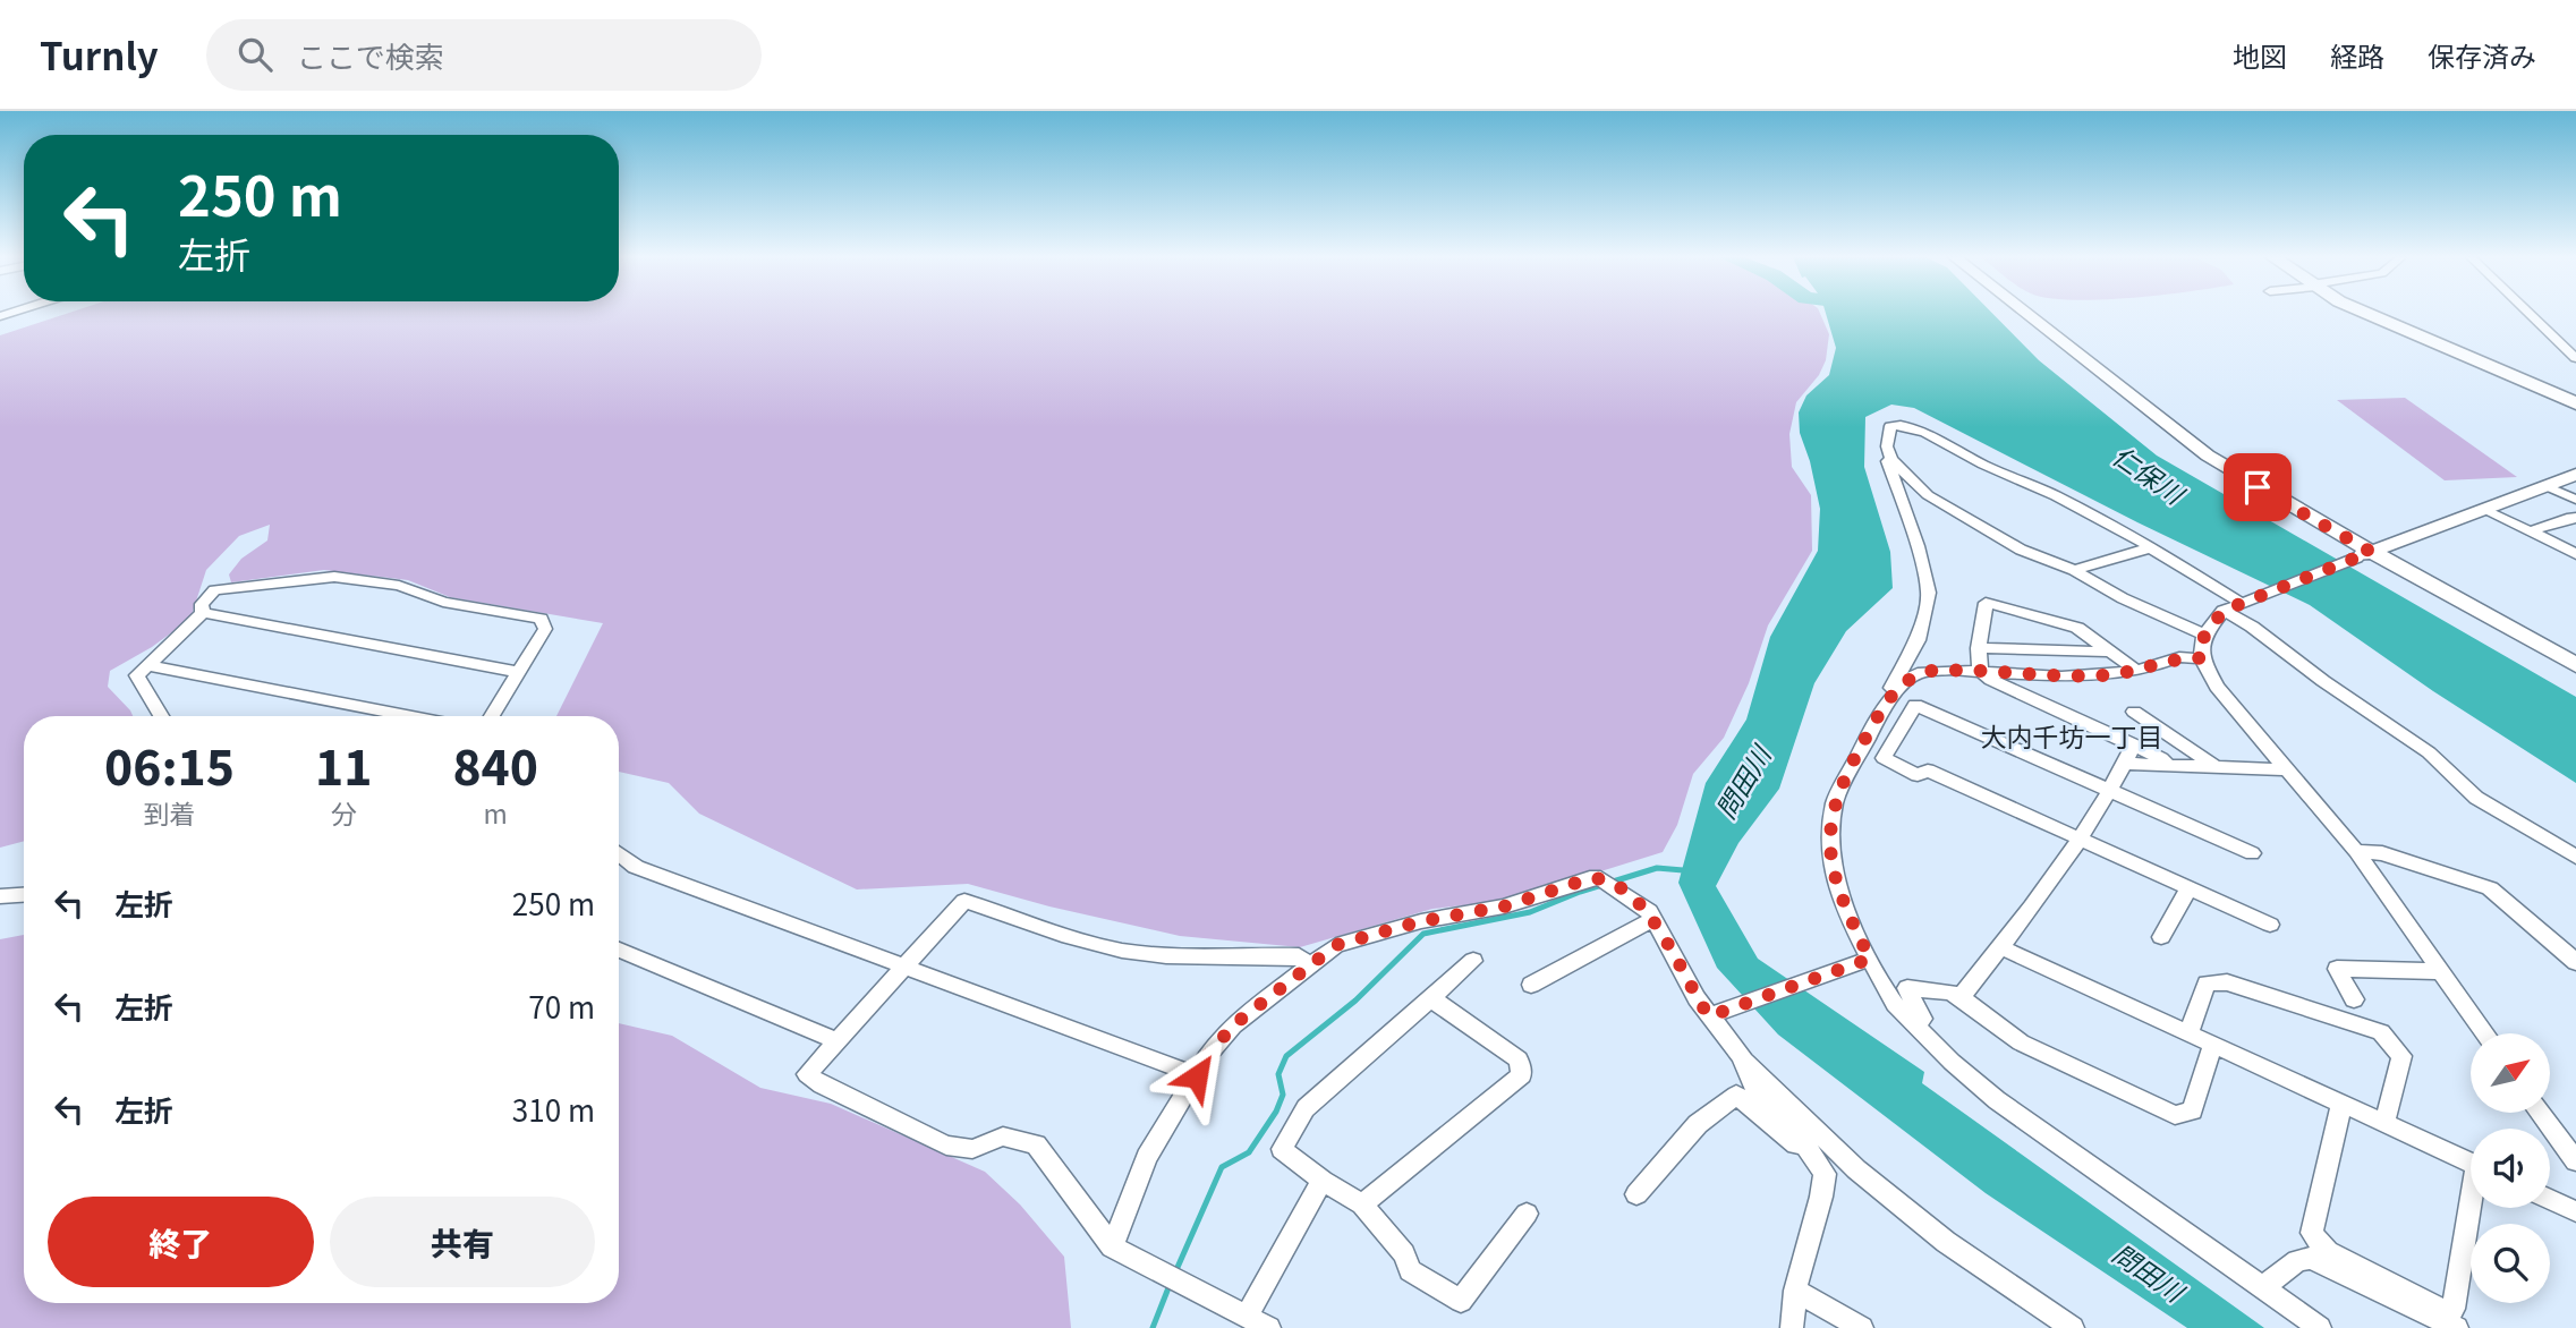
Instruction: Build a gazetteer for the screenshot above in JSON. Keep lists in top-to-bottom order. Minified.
{"districts":["大内千坊一丁目"],"water":["仁保川","問田川"],"north":"top right","page":{"header":"Turnly","search":"ここで検索","nav":["地図","経路","保存済み"],"turn":["250 m","左折"],"eta":["06:15","到着","11","分","840","m"],"list":[{"name":"左折","value":"250 m"},{"name":"左折","value":"70 m"},{"name":"左折","value":"310 m"}],"buttons":["終了","共有"]}}
